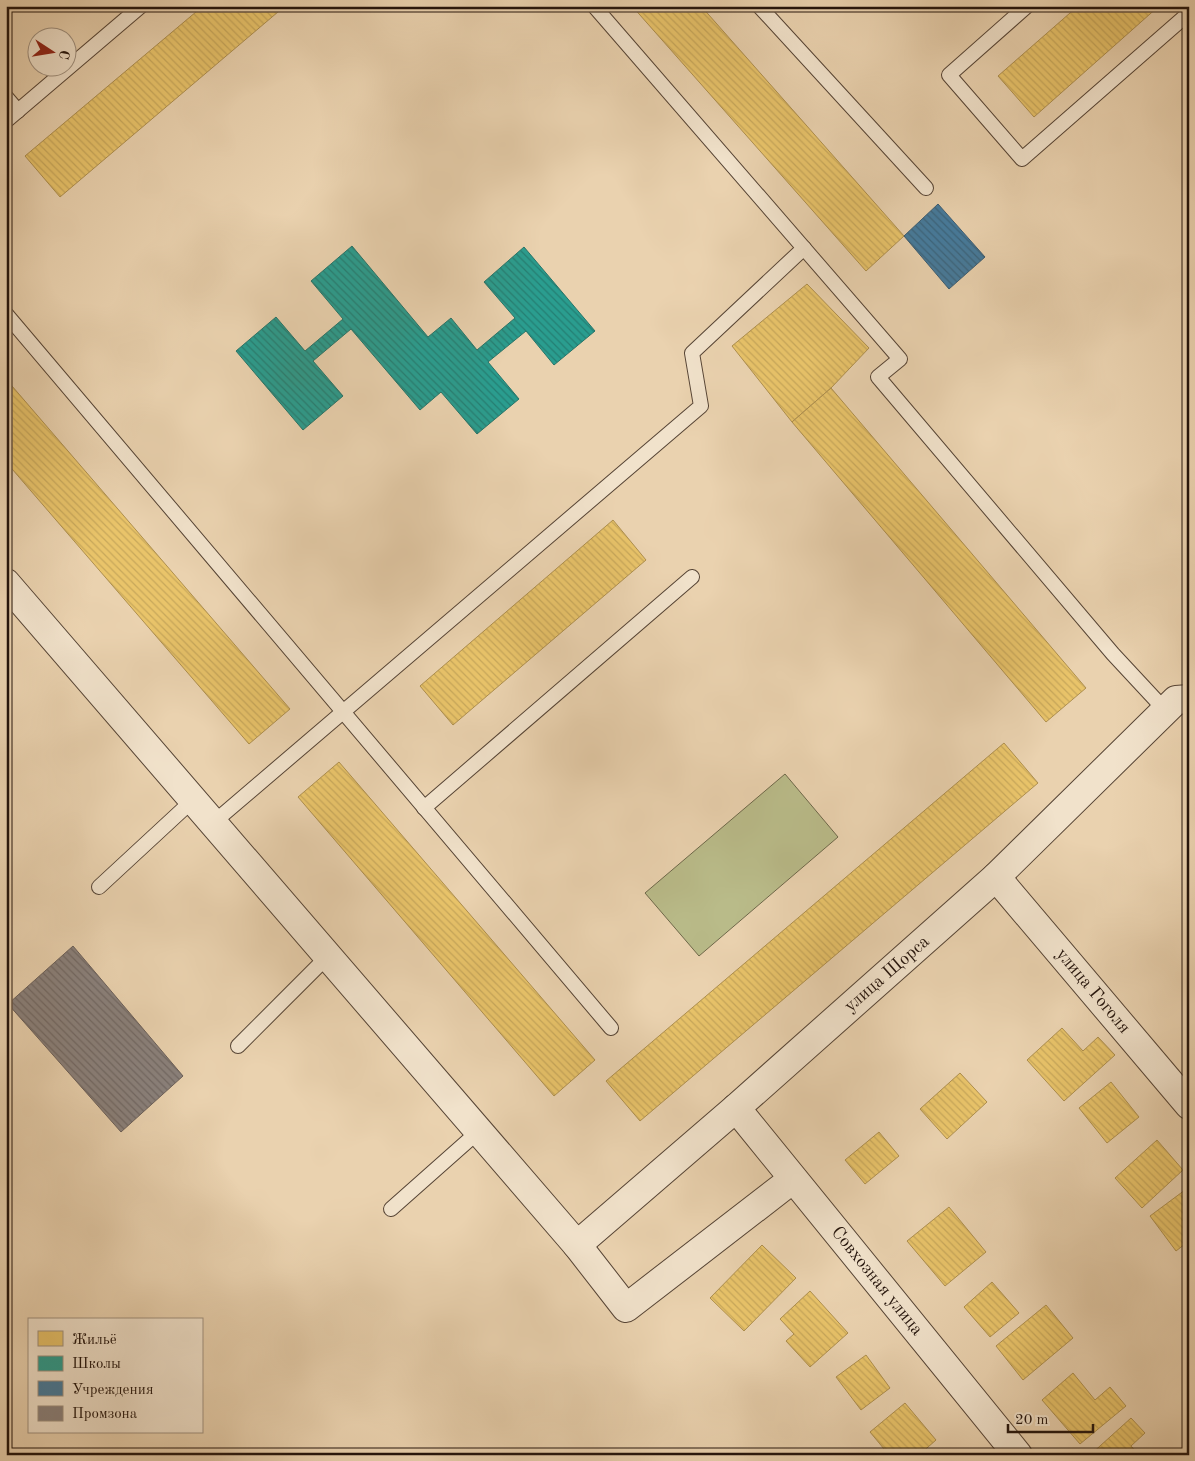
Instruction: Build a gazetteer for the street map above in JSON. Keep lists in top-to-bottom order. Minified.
{"streets":{"street":["улица Щорса","улица Гоголя","Совхозная улица"]},"crossings":[["улица Щорса","улица Гоголя"],["улица Щорса","Совхозная улица"]],"legend":["Жильё","Школы","Учреждения","Промзона"],"scale_bar":"20 m","north":"right"}
